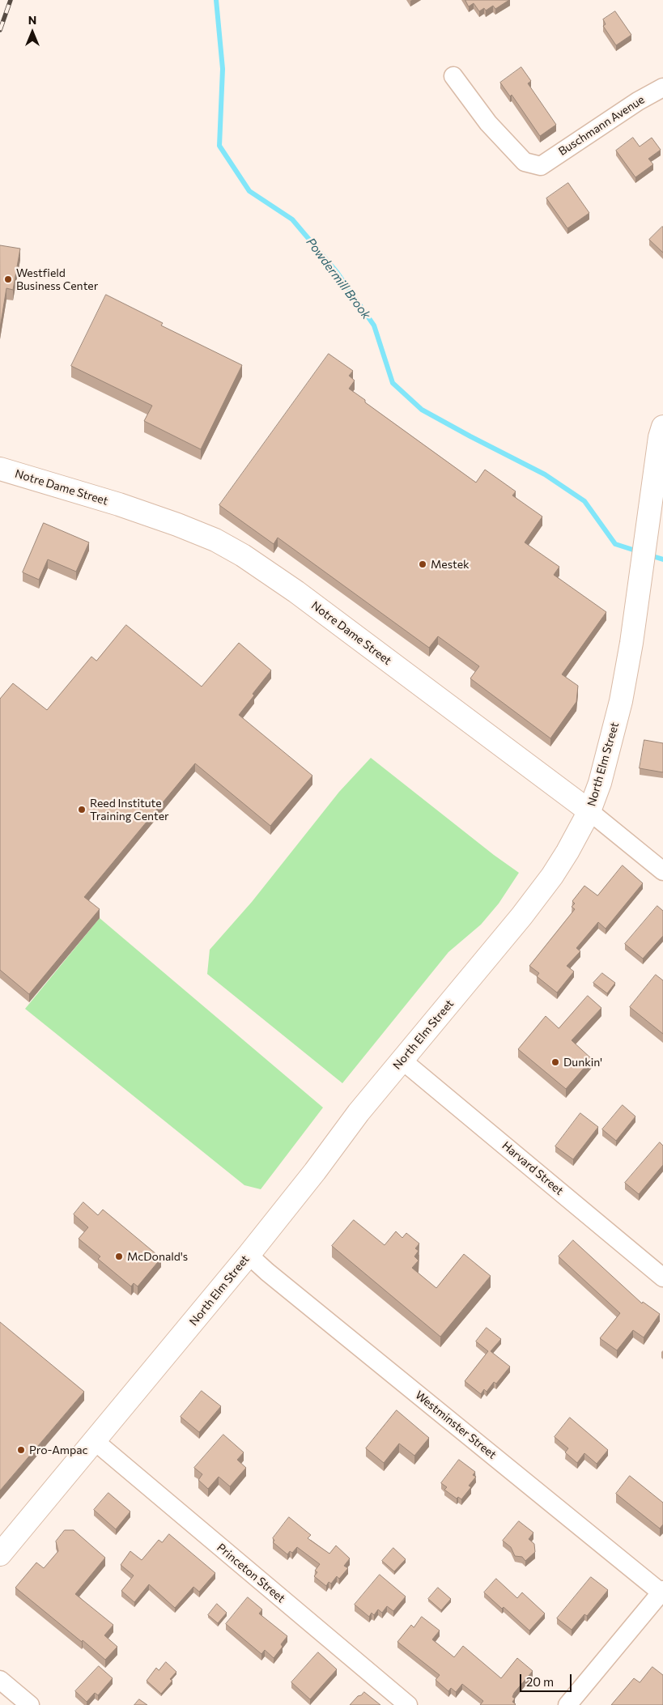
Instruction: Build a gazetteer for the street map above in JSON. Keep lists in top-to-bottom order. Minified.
{"streets":{"main road":["Notre Dame Street","North Elm Street"],"street":["Buschmann Avenue","Harvard Street","Westminster Street","Princeton Street"]},"crossings":[["Notre Dame Street","North Elm Street"],["North Elm Street","Harvard Street"],["North Elm Street","Westminster Street"],["North Elm Street","Princeton Street"]],"water":["Powdermill Brook"],"places":["Westfield Business Center","Mestek","Reed Institute Training Center","Dunkin'","McDonald's","Pro-Ampac"],"scale_bar":"20 m","north":"top"}
